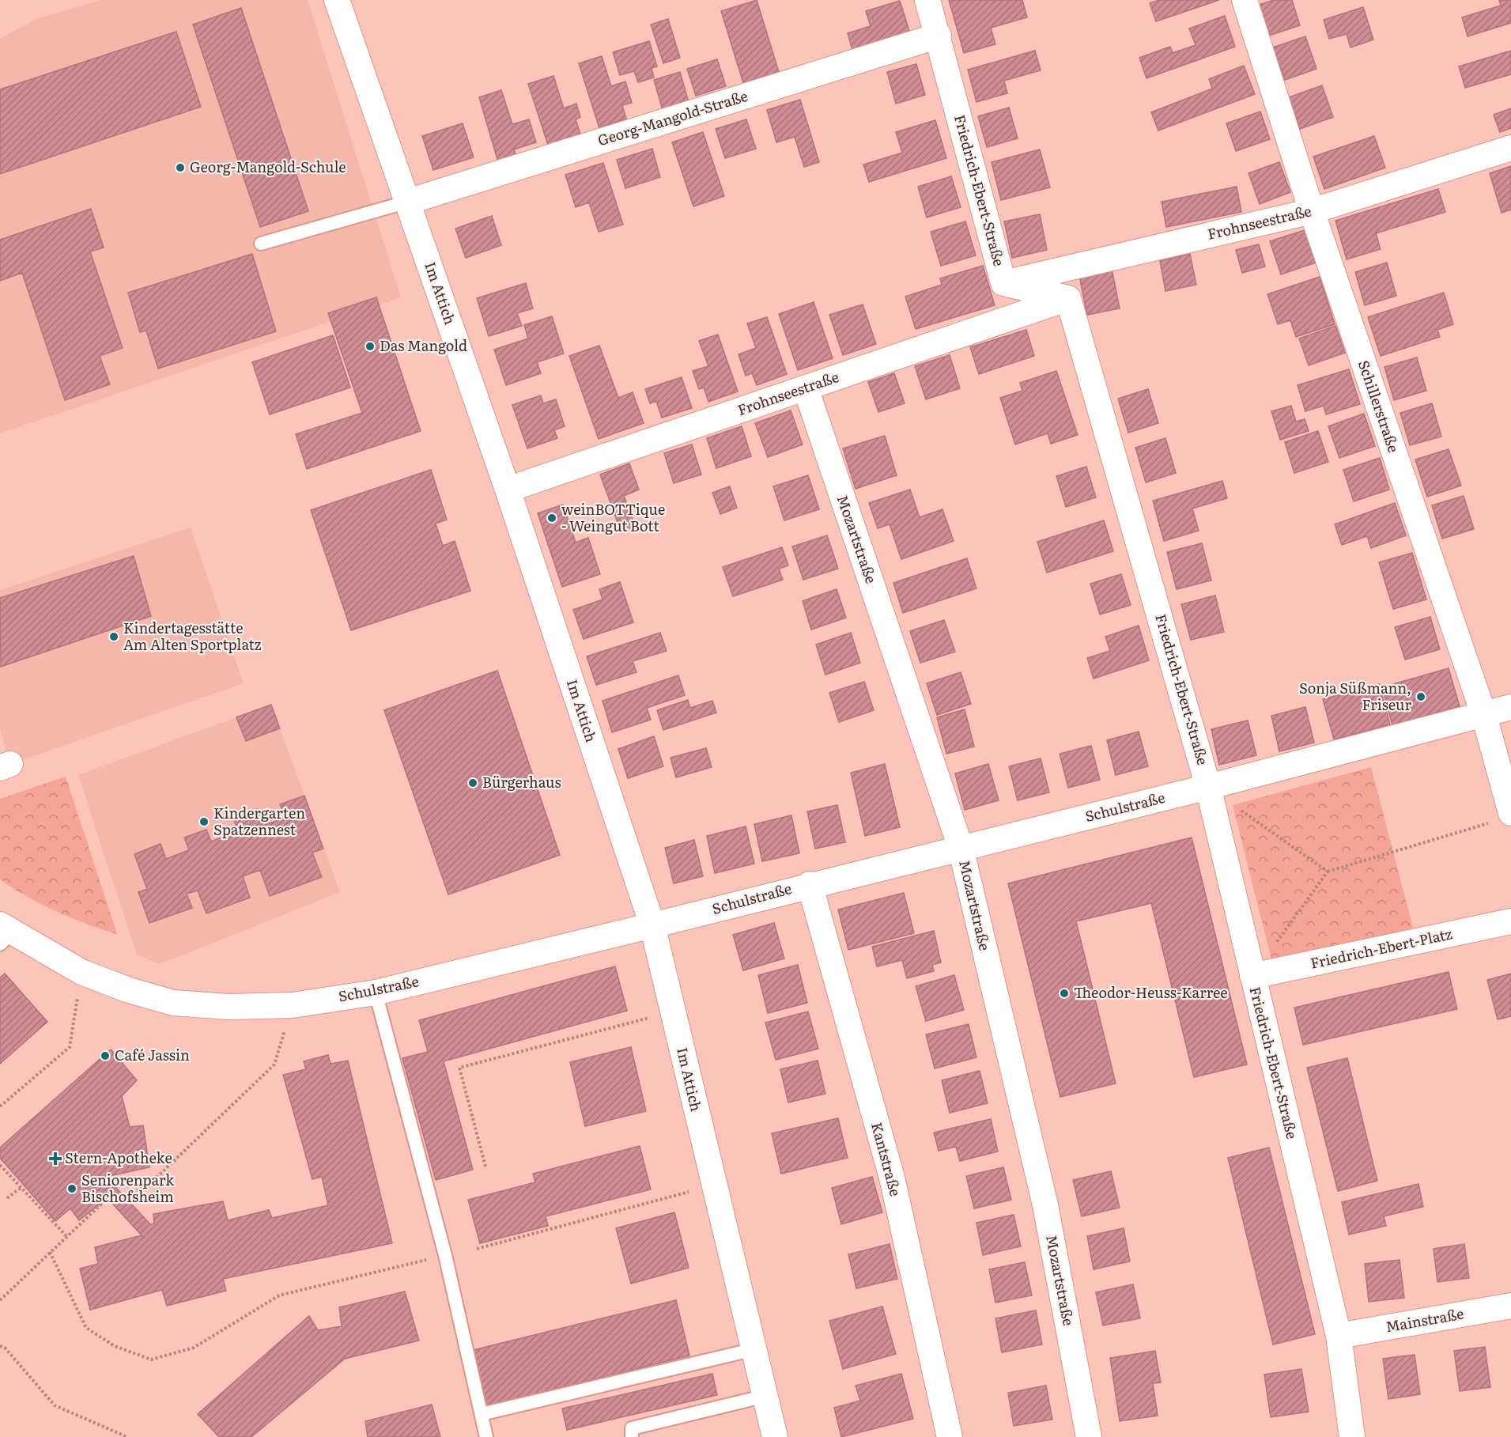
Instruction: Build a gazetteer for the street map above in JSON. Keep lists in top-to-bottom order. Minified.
{"streets":{"street":["Georg-Mangold-Straße","Friedrich-Ebert-Straße","Frohnseestraße","Im Attich","Schillerstraße","Mozartstraße","Schulstraße","Friedrich-Ebert-Platz","Kantstraße","Mainstraße"]},"crossings":[["Georg-Mangold-Straße","Friedrich-Ebert-Straße"],["Georg-Mangold-Straße","Im Attich"],["Friedrich-Ebert-Straße","Frohnseestraße"],["Friedrich-Ebert-Straße","Schulstraße"],["Friedrich-Ebert-Straße","Friedrich-Ebert-Platz"],["Friedrich-Ebert-Straße","Mainstraße"],["Frohnseestraße","Im Attich"],["Frohnseestraße","Schillerstraße"],["Frohnseestraße","Mozartstraße"],["Im Attich","Schulstraße"],["Schillerstraße","Schulstraße"],["Mozartstraße","Schulstraße"],["Schulstraße","Kantstraße"]],"places":{"other":["Georg-Mangold-Schule","Das Mangold","weinBOTTique - Weingut Bott","Kindertagesstätte Am Alten Sportplatz","Sonja Süßmann, Friseur","Bürgerhaus","Kindergarten Spatzennest","Theodor-Heuss-Karree","Café Jassin","Seniorenpark Bischofsheim"],"health":["Stern-Apotheke"]}}
